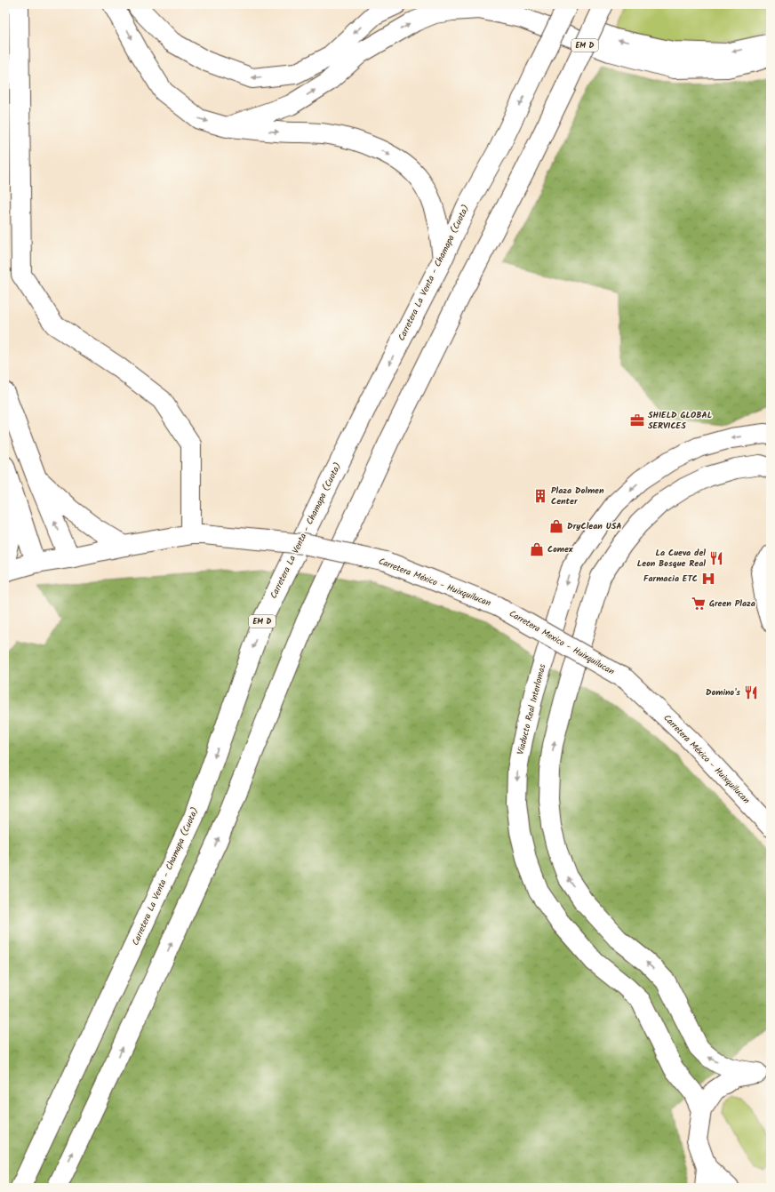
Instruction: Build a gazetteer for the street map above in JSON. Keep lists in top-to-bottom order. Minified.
{"streets":{"main road":["EM D","Carretera La Venta - Chamapa (Cuota)","Carretera México - Huixquilucan","Carretera Mexico - Huixquilucan","Viaducto Real Interlomas"]},"crossings":[["Carretera México - Huixquilucan","Carretera Mexico - Huixquilucan"]],"places":{"office":["SHIELD GLOBAL SERVICES"],"building":["Plaza Dolmen Center"],"shop":["DryClean USA","Comex"],"restaurant":["La Cueva del Leon Bosque Real","Domino's"],"hospital":["Farmacia ETC"],"supermarket":["Green Plaza"]}}
